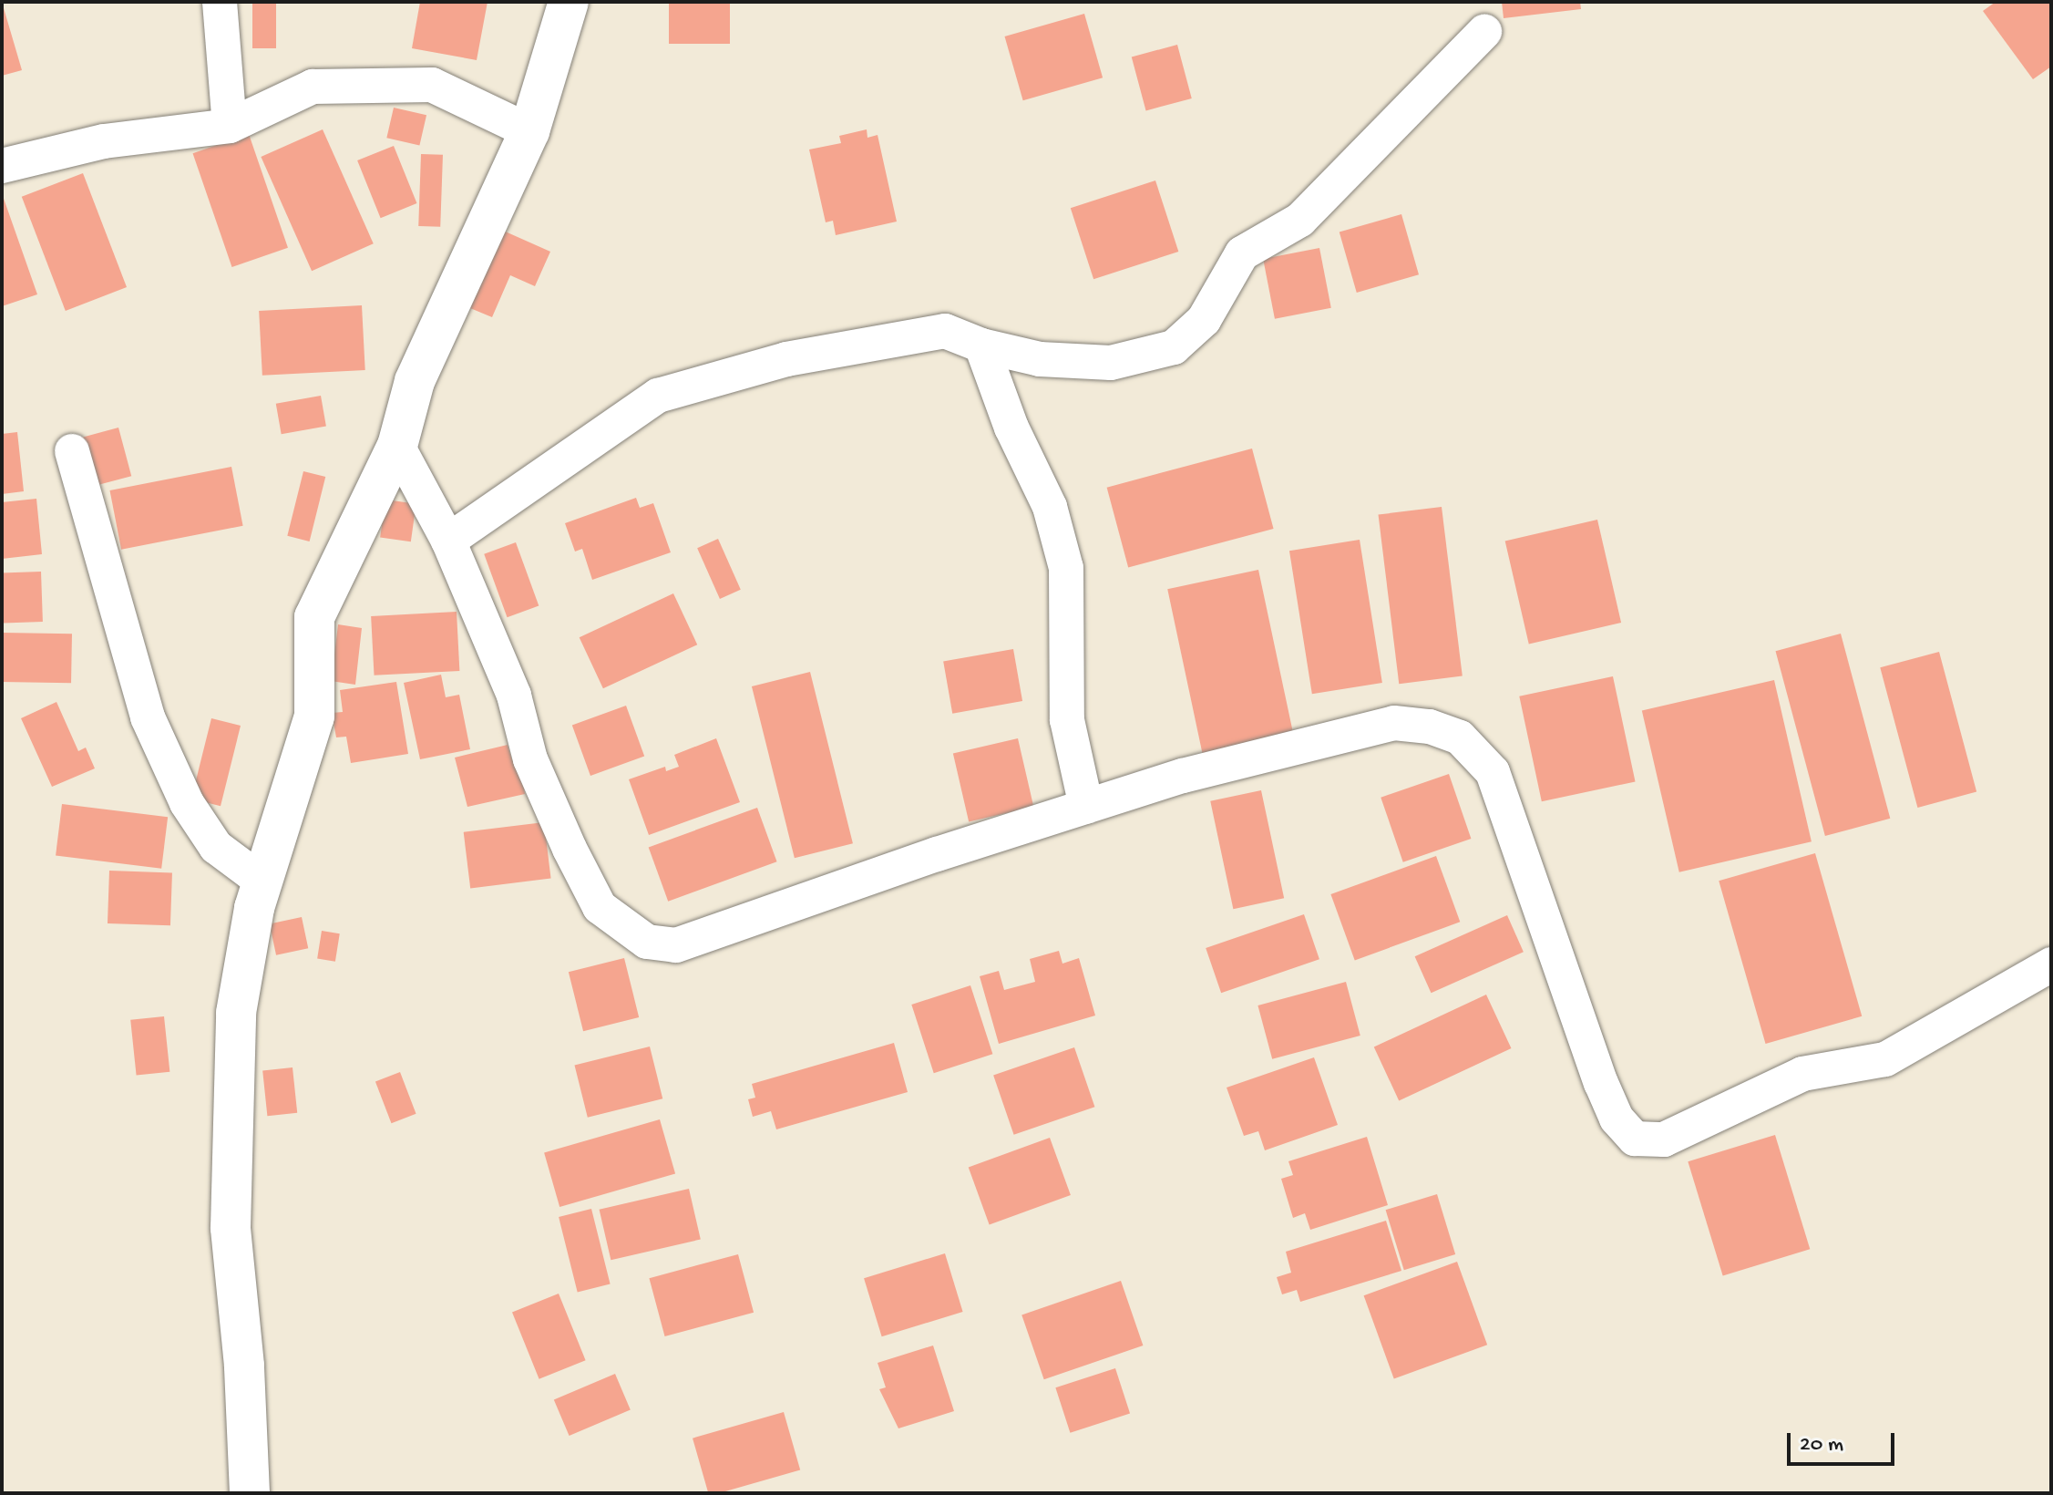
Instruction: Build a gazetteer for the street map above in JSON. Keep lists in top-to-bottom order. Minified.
{"scale_bar":"20 m"}
